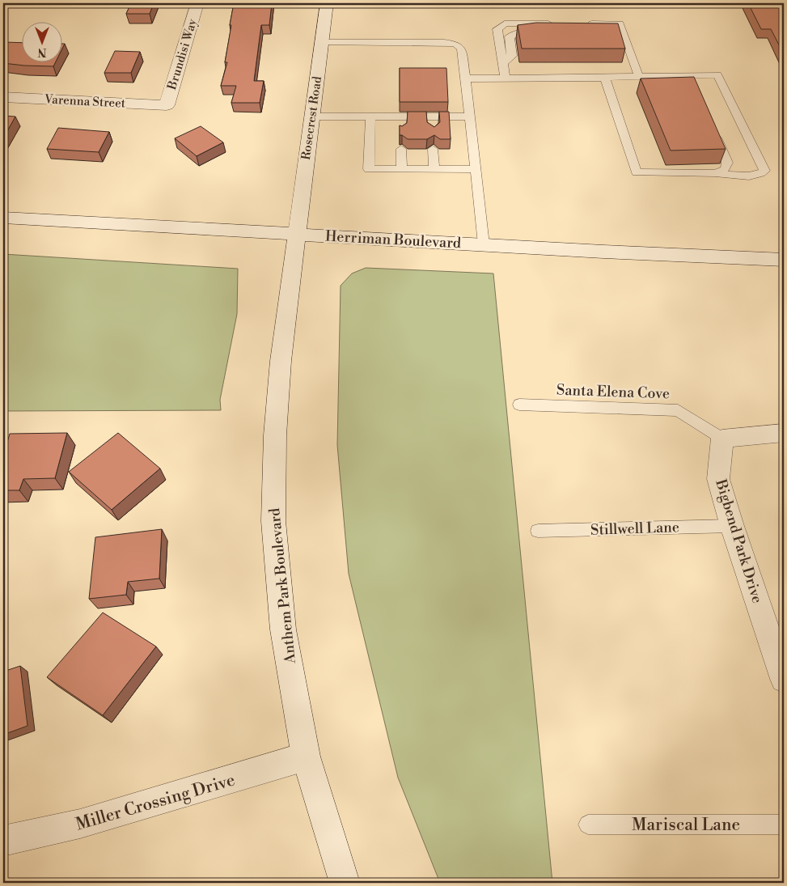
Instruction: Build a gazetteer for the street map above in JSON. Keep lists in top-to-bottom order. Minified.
{"streets":{"main road":["Brundisi Way","Varenna Street","Rosecrest Road","Herriman Boulevard","Bigbend Park Drive","Anthem Park Boulevard","Miller Crossing Drive"],"lane":["Santa Elena Cove","Stillwell Lane","Mariscal Lane"]},"crossings":[["Brundisi Way","Varenna Street"],["Rosecrest Road","Herriman Boulevard"],["Rosecrest Road","Anthem Park Boulevard"],["Herriman Boulevard","Anthem Park Boulevard"],["Santa Elena Cove","Bigbend Park Drive"],["Stillwell Lane","Bigbend Park Drive"],["Anthem Park Boulevard","Miller Crossing Drive"]],"north":"bottom"}
